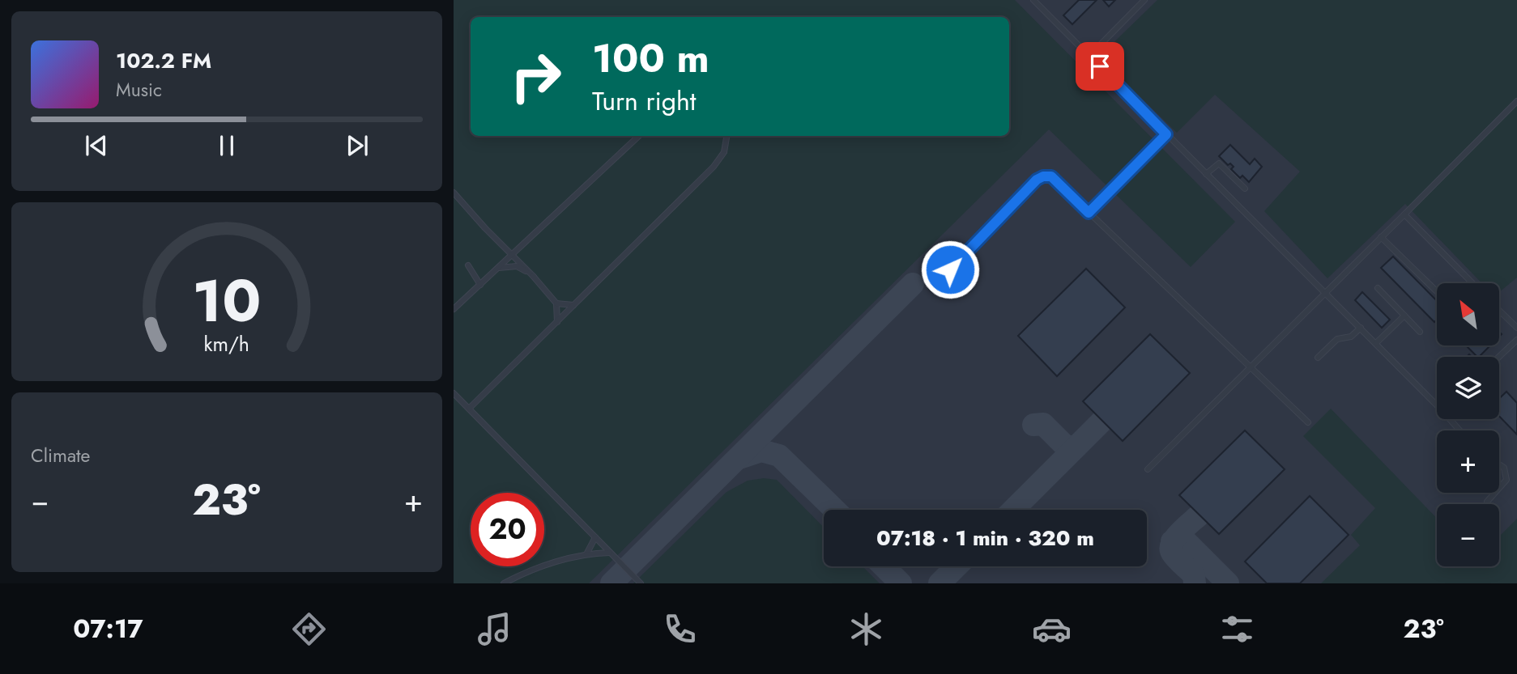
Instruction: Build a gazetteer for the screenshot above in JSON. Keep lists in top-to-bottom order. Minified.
{"north":"top left","page":{"turn":["100 m","Turn right"],"song":["102.2 FM","Music"],"map_buttons":["+","−"],"tile":"Climate","heat":["−","23°","+"],"limit":"20","trip":"07:18 · 1 min · 320 m","tabs":["07:17","23°"],"gauge":["10","km/h"]}}
